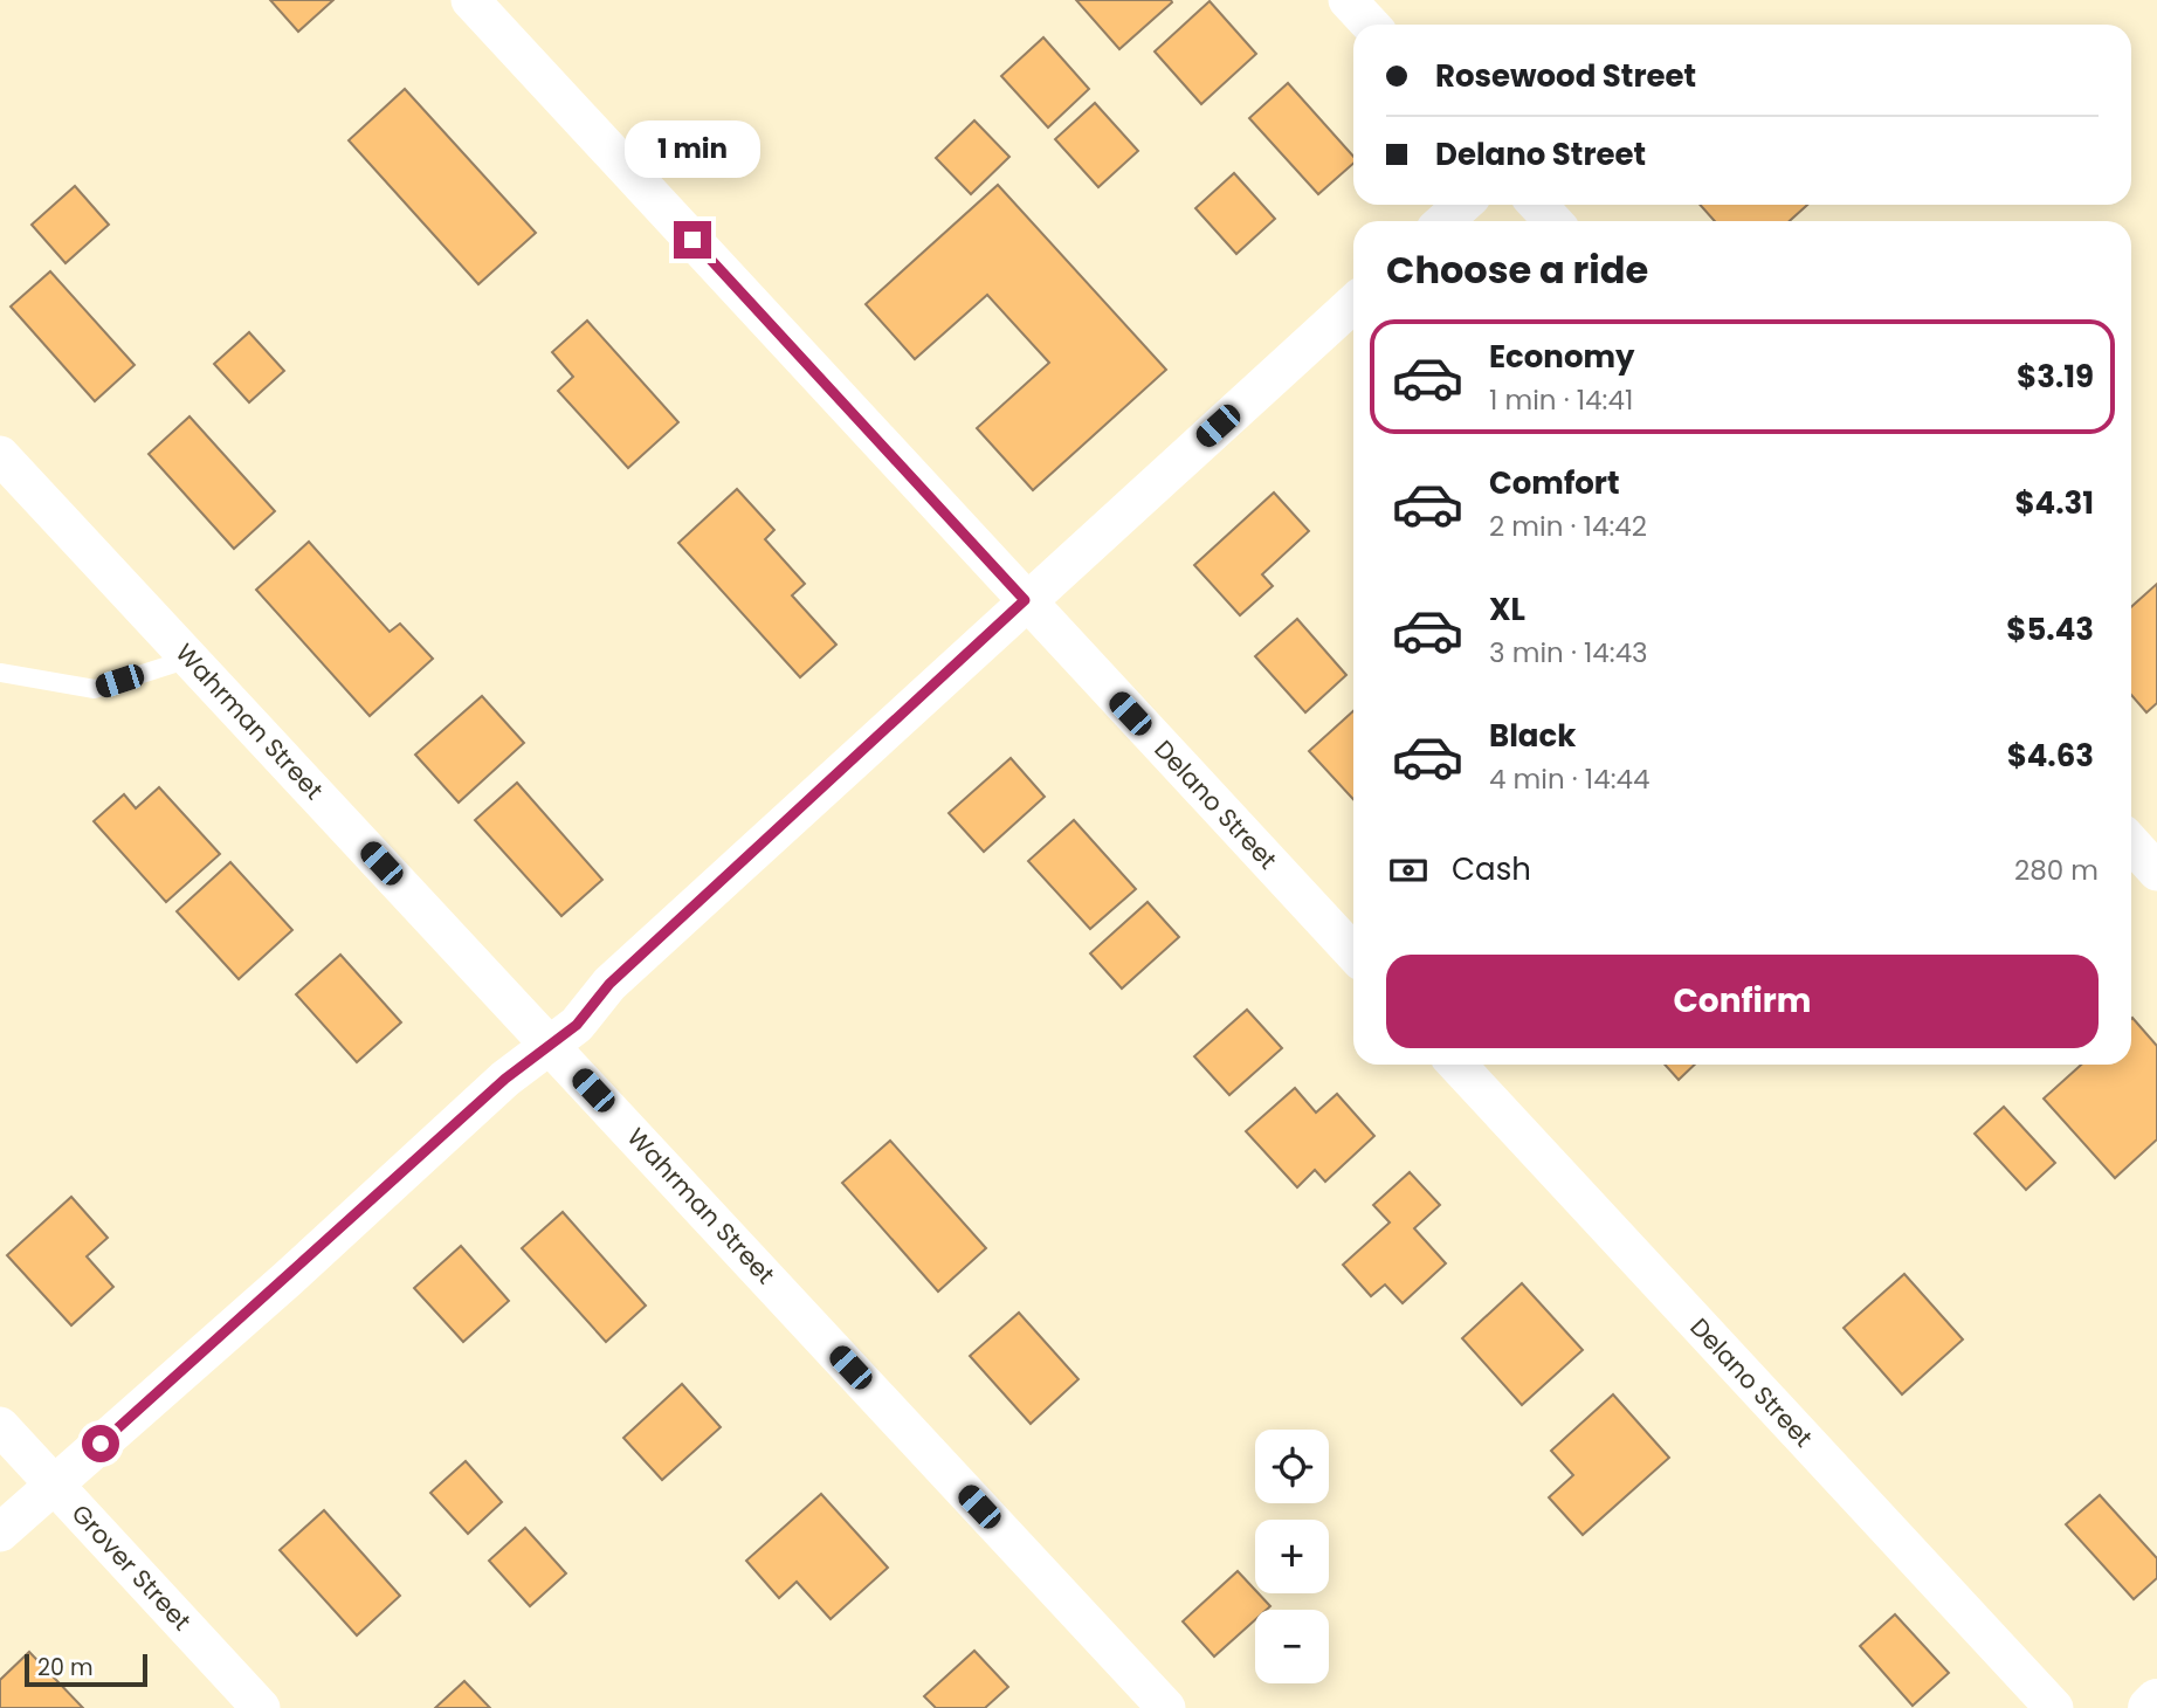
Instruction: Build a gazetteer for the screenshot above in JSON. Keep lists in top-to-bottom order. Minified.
{"streets":{"street":["Wahrman Street","Delano Street","Grover Street"]},"scale_bar":"20 m","page":{"banner":["Rosewood Street","Delano Street"],"bubble":"1 min","heading":"Choose a ride","list":[{"name":"Economy","note":"1 min · 14:41","value":"$3.19"},{"name":"Comfort","note":"2 min · 14:42","value":"$4.31"},{"name":"XL","note":"3 min · 14:43","value":"$5.43"},{"name":"Black","note":"4 min · 14:44","value":"$4.63"}],"pay":["Cash","280 m"],"buttons":"Confirm","map_buttons":["+","−"],"scale":"20 m"}}
